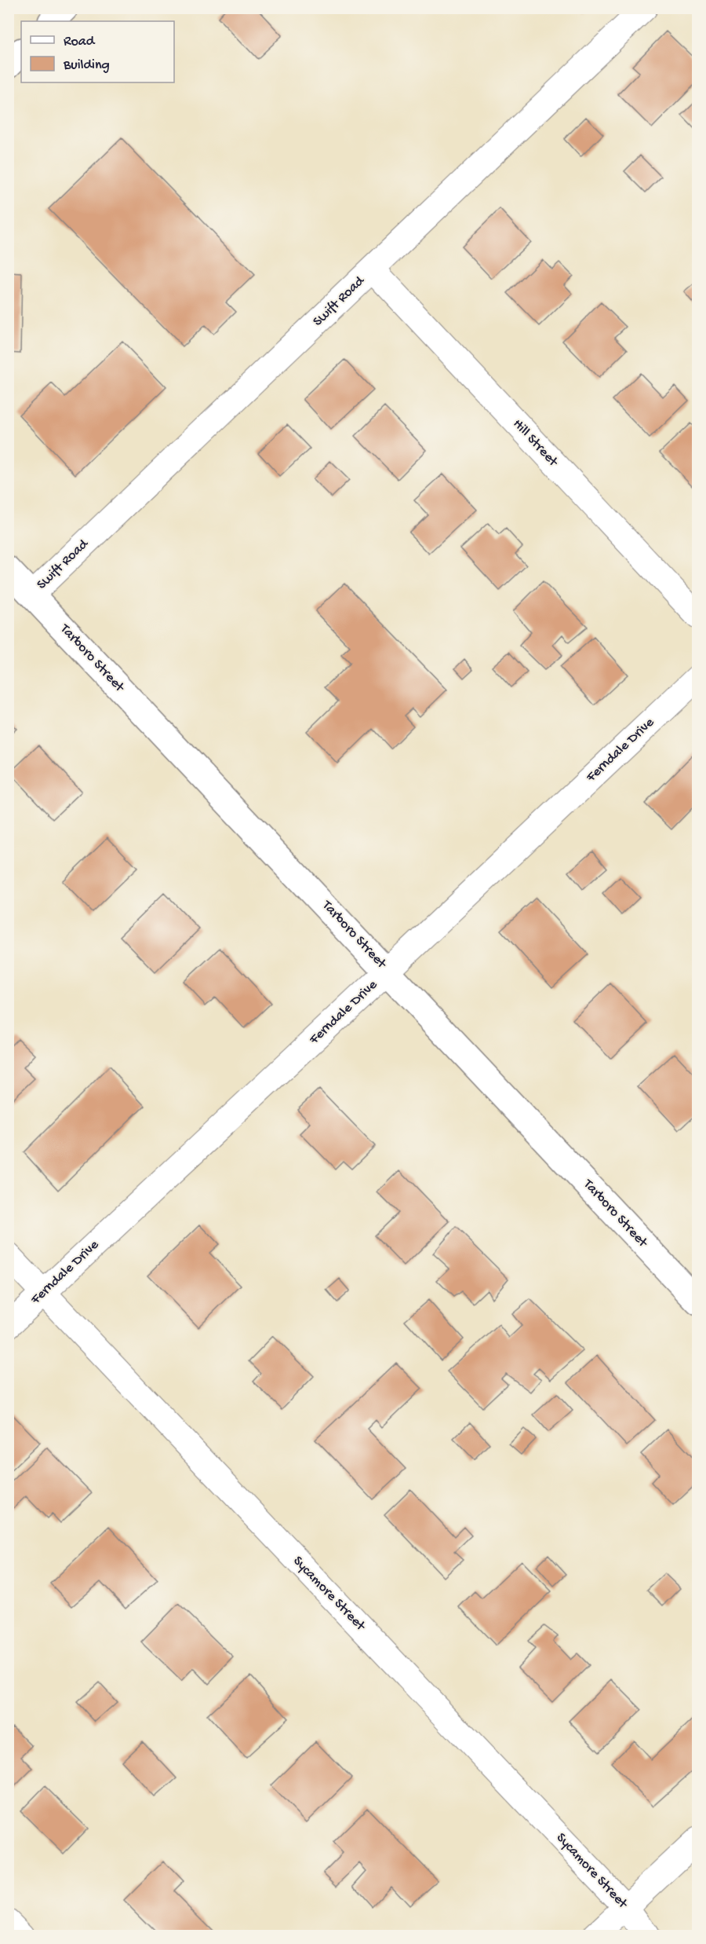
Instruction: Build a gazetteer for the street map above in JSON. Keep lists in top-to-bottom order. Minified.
{"streets":{"street":["Swift Road","Hill Street","Tarboro Street","Ferndale Drive","Sycamore Street"]},"crossings":[["Swift Road","Hill Street"],["Swift Road","Tarboro Street"],["Tarboro Street","Ferndale Drive"],["Ferndale Drive","Sycamore Street"]],"legend":["Road","Building"]}
